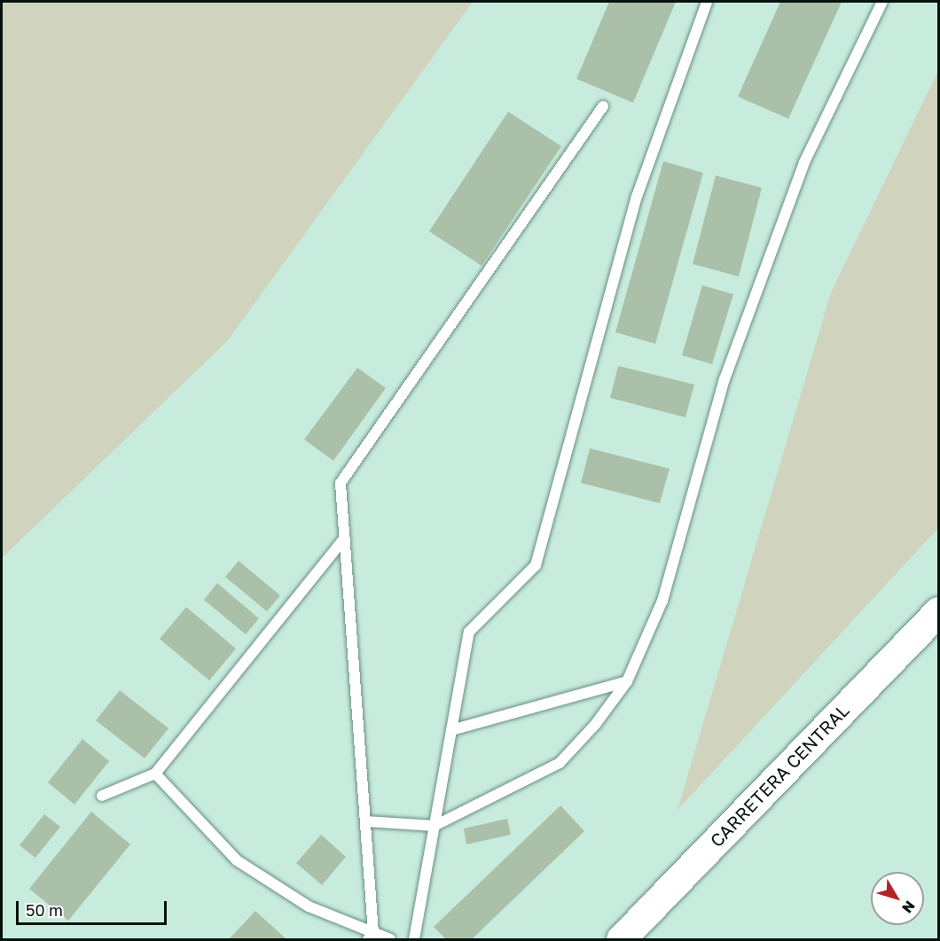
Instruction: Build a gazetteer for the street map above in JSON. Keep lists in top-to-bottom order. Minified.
{"streets":{"main road":["CARRETERA CENTRAL"]},"scale_bar":"50 m","north":"bottom right"}
